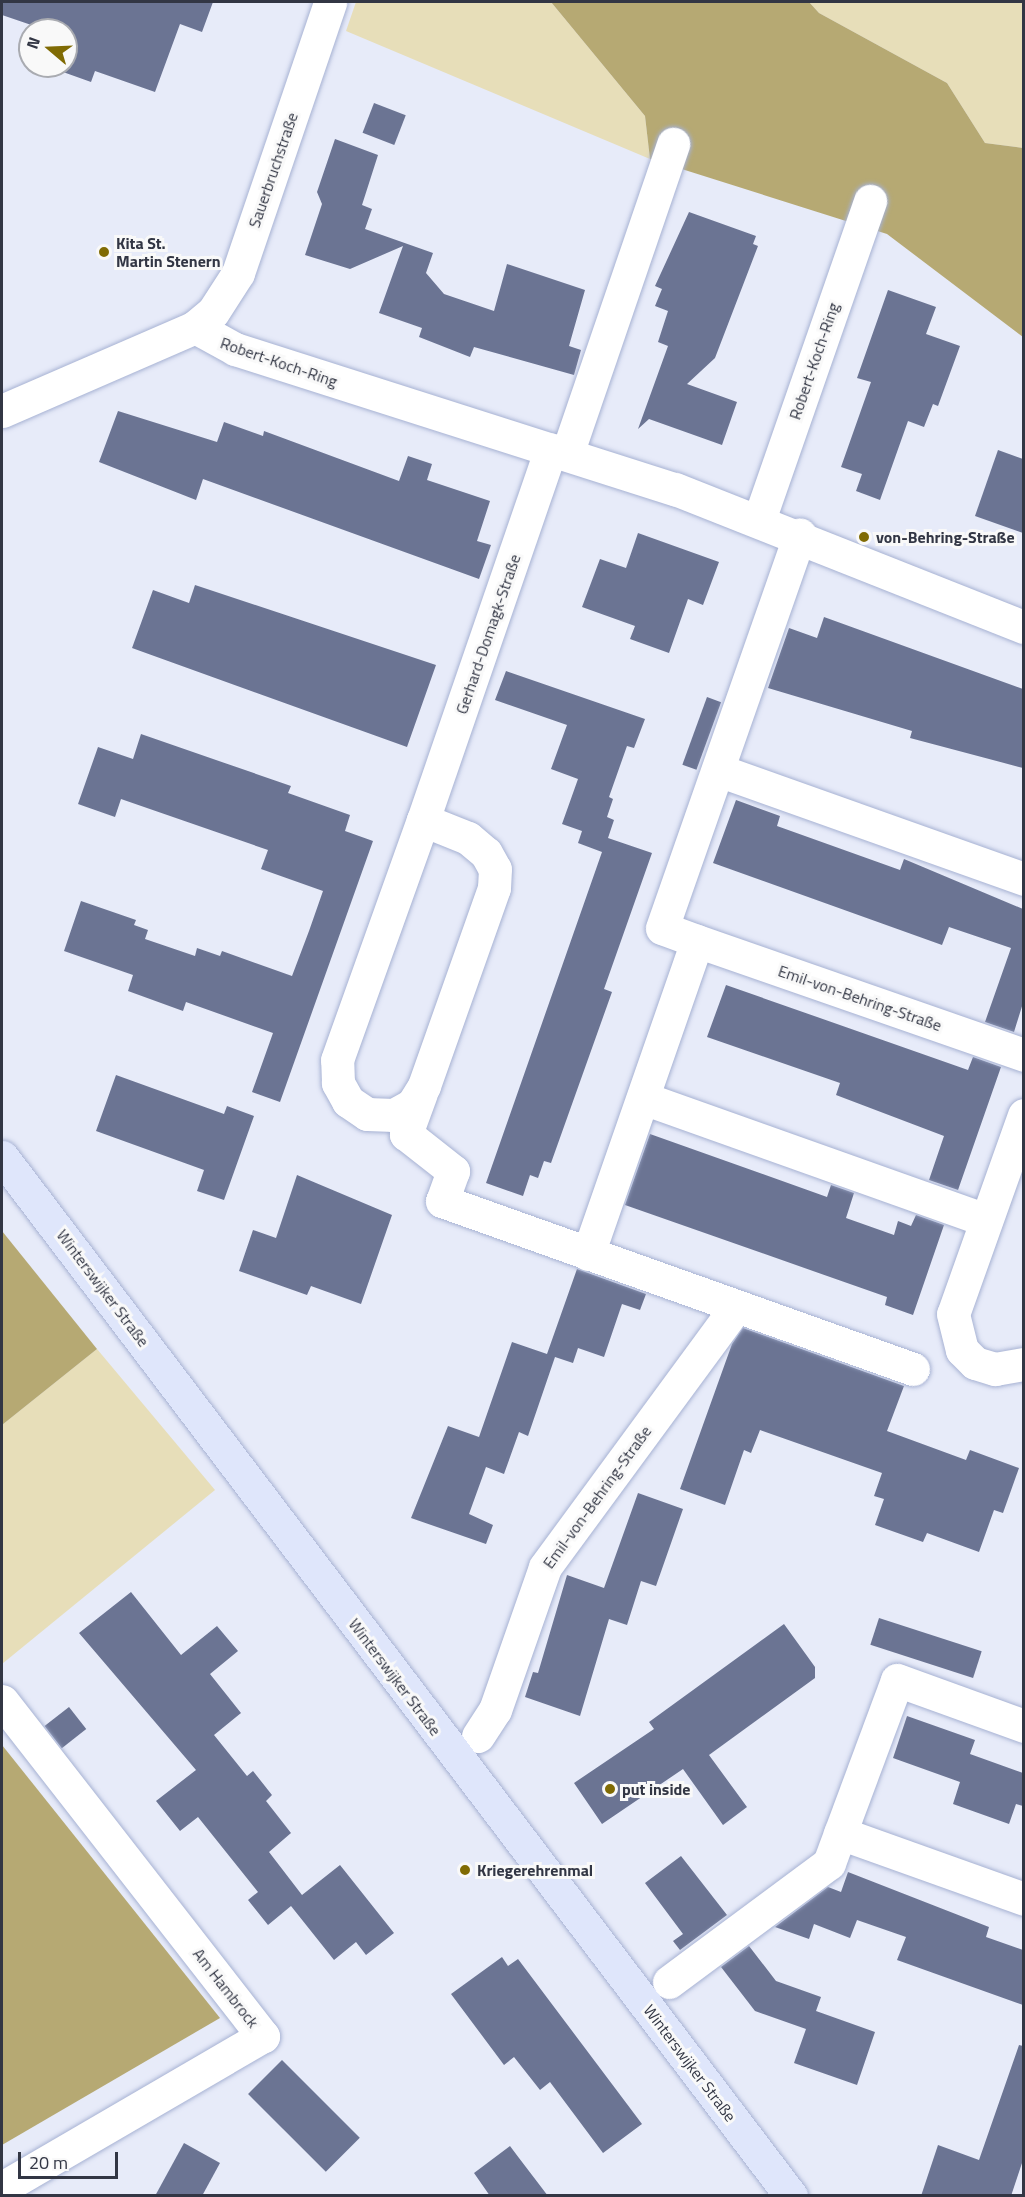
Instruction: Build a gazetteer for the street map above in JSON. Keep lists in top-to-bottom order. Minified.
{"streets":{"main road":["Winterswijker Straße"],"street":["Sauerbruchstraße","Robert-Koch-Ring","Gerhard-Domagk-Straße","Emil-von-Behring-Straße","Am Hambrock"]},"crossings":[["Sauerbruchstraße","Robert-Koch-Ring"],["Robert-Koch-Ring","Gerhard-Domagk-Straße"],["Robert-Koch-Ring","Emil-von-Behring-Straße"]],"places":["Kita St. Martin Stenern","von-Behring-Straße","put inside","Kriegerehrenmal"],"scale_bar":"20 m","north":"left"}
